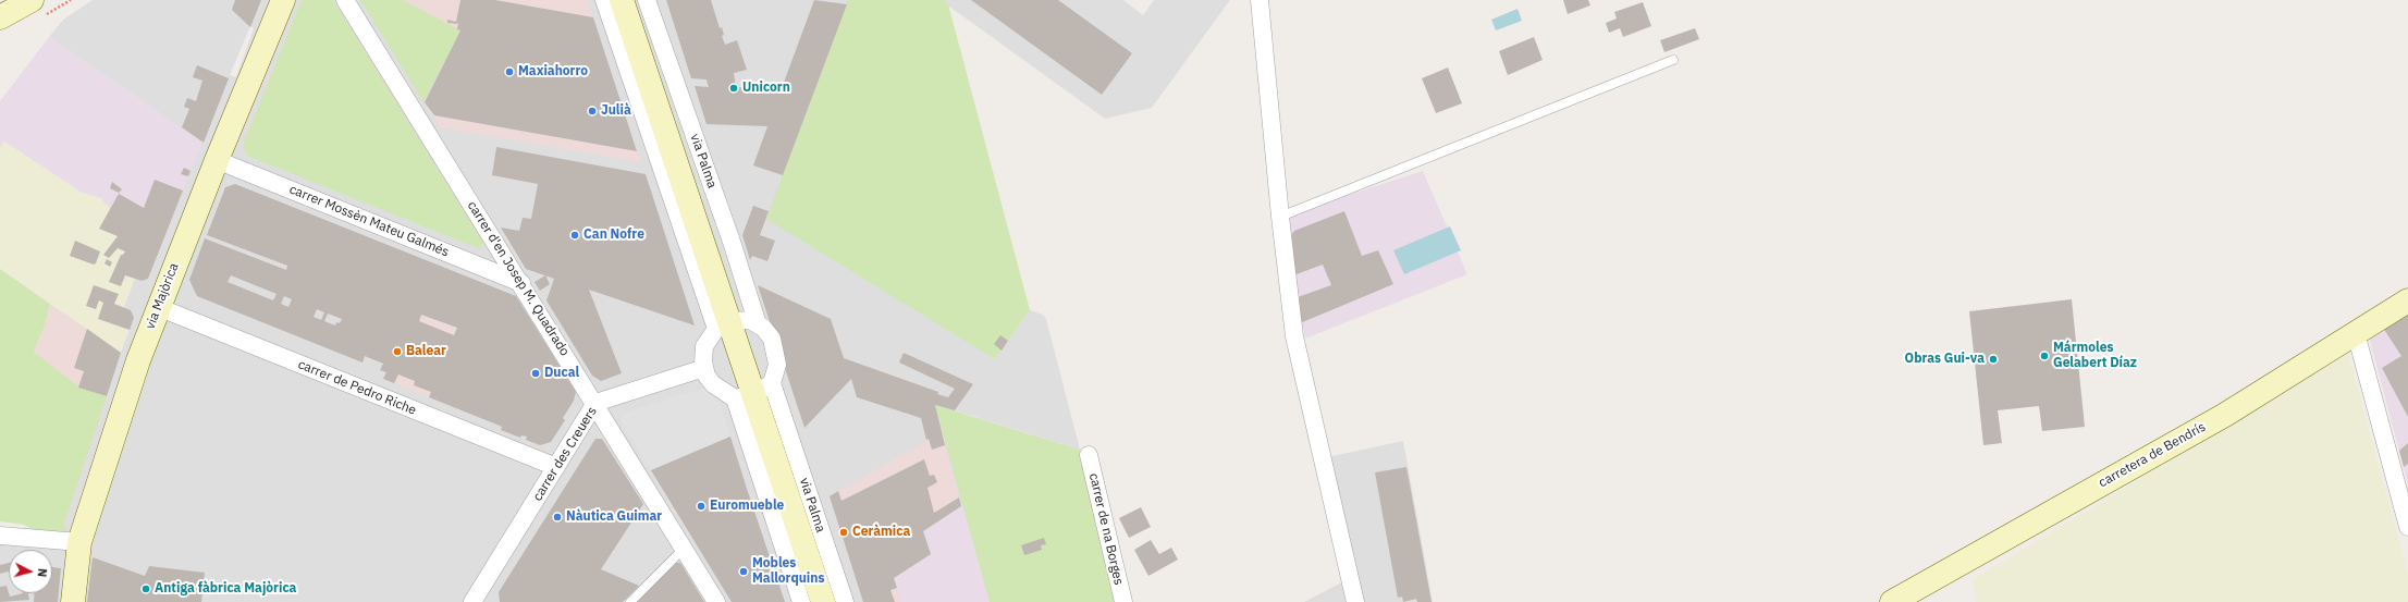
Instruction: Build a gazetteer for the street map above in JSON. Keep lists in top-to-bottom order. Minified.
{"streets":{"main road":["via Palma","via Majòrica","carretera de Bendrís"],"street":["carrer Mossèn Mateu Galmés","carrer d'en Josep M. Quadrado","carrer de Pedro Riche","carrer des Creuers","carrer de na Borges"]},"crossings":[["carrer Mossèn Mateu Galmés","carrer d'en Josep M. Quadrado"],["carrer Mossèn Mateu Galmés","via Majòrica"],["carrer d'en Josep M. Quadrado","carrer des Creuers"],["via Majòrica","carrer de Pedro Riche"],["carrer de Pedro Riche","carrer des Creuers"]],"places":["Maxiahorro","Unicorn","Julià","Can Nofre","Balear","Mármoles Gelabert Díaz","Obras Gui-va","Ducal","Euromueble","Nàutica Guimar","Ceràmica","Mobles Mallorquins","Antiga fàbrica Majòrica"],"north":"right"}
